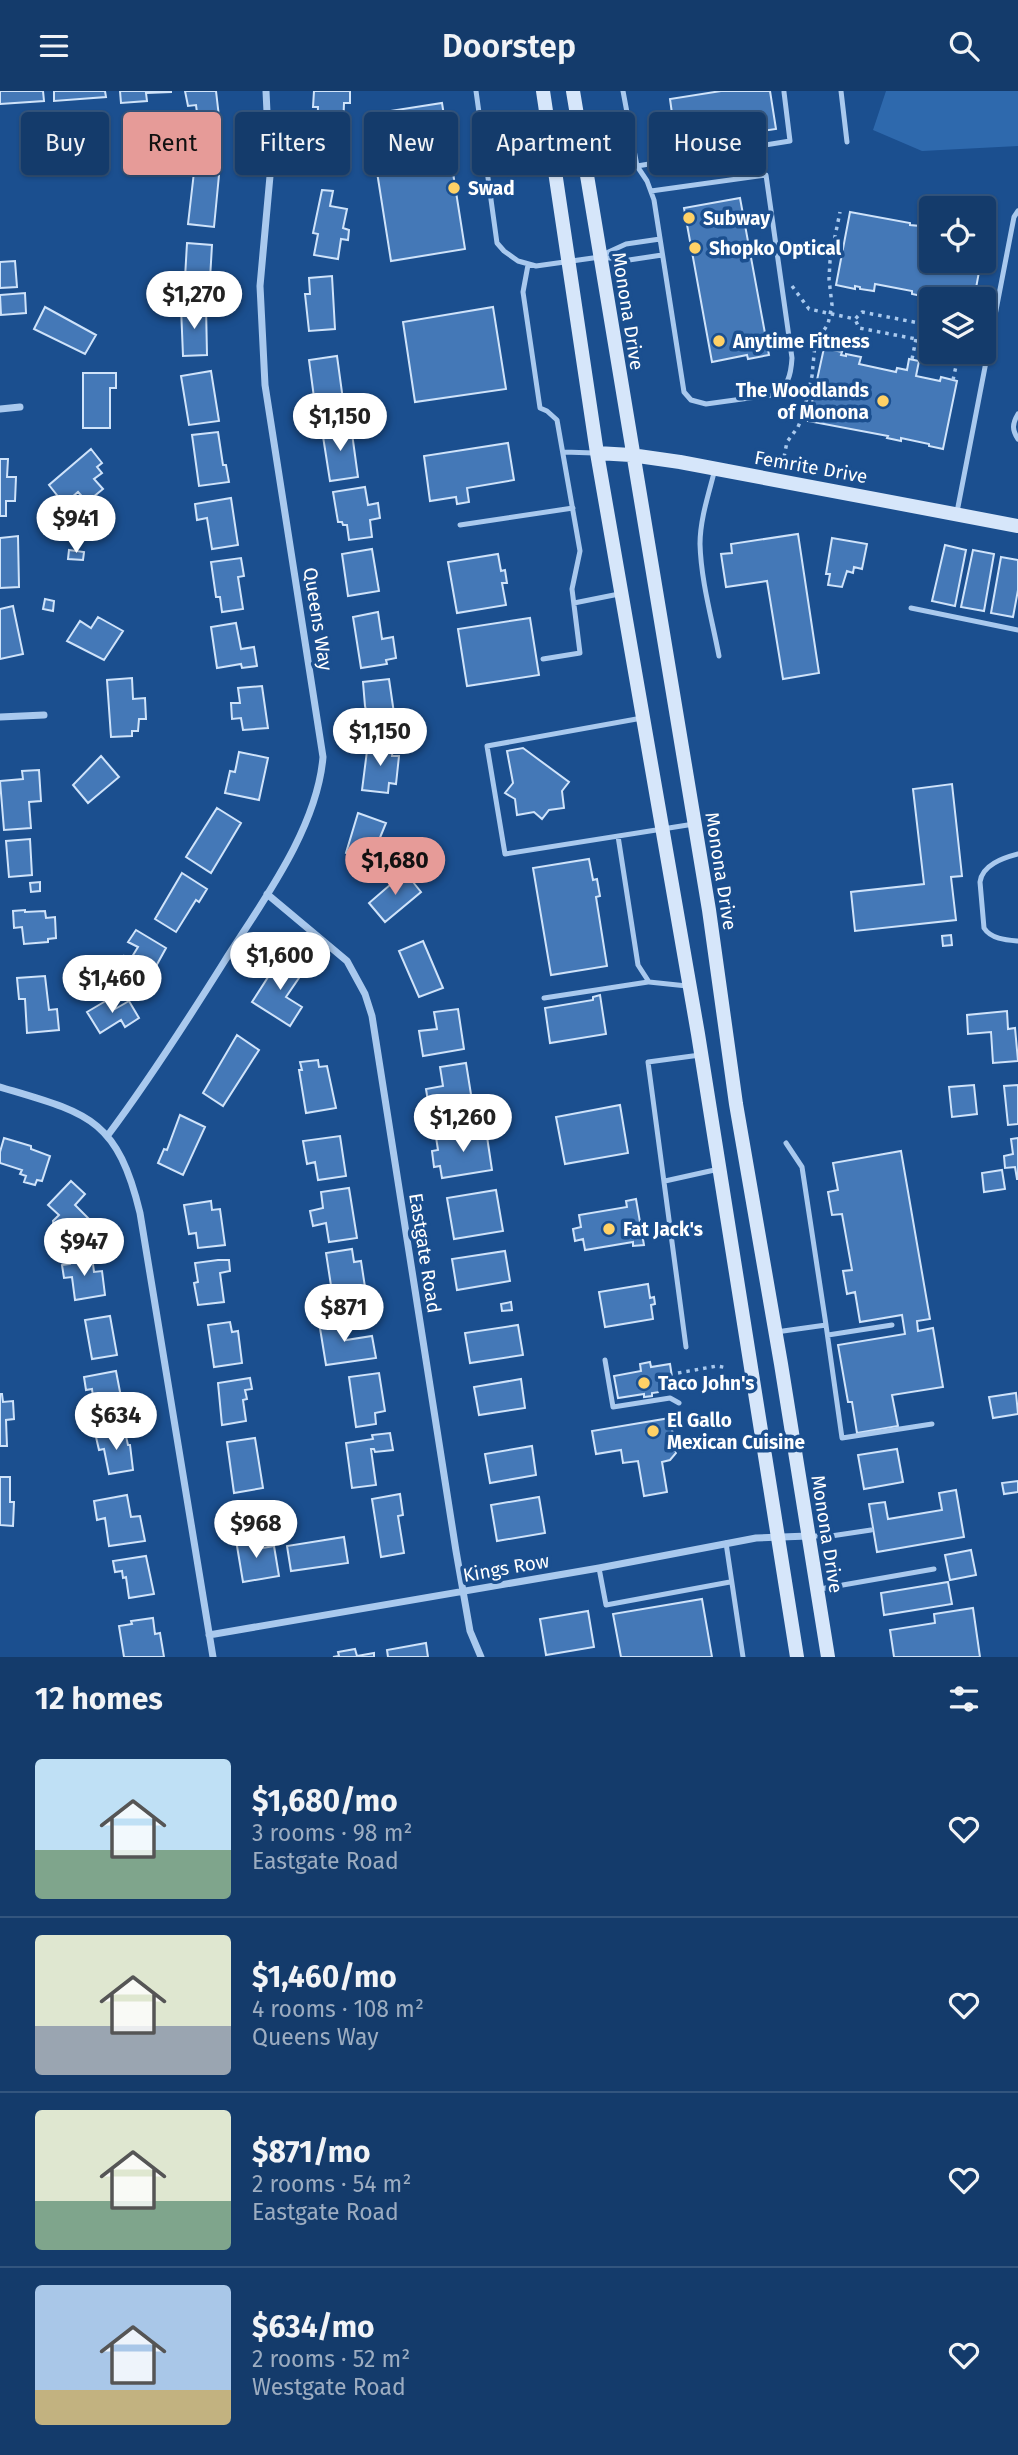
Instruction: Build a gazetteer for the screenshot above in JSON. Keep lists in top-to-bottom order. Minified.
{"streets":{"street":["Monona Drive","Femrite Drive","Queens Way","Eastgate Road","Kings Row"]},"crossings":[["Monona Drive","Femrite Drive"],["Monona Drive","Kings Row"],["Queens Way","Eastgate Road"],["Eastgate Road","Kings Row"]],"places":["Swad","Subway","Shopko Optical","Anytime Fitness","The Woodlands of Monona","Fat Jack's","Taco John's","El Gallo Mexican Cuisine"],"page":{"header":"Doorstep","chip":["Buy","Rent","Filters","New","Apartment","House"],"price":["$1,270","$1,150","$941","$1,150","$1,680","$1,600","$1,460","$1,260","$947","$871","$634","$968"],"heading":"12 homes","list":[{"name":"$1,680/mo","note":"3 rooms · 98 m² · Eastgate Road"},{"name":"$1,460/mo","note":"4 rooms · 108 m² · Queens Way"},{"name":"$871/mo","note":"2 rooms · 54 m² · Eastgate Road"},{"name":"$634/mo","note":"2 rooms · 52 m² · Westgate Road"}]}}
